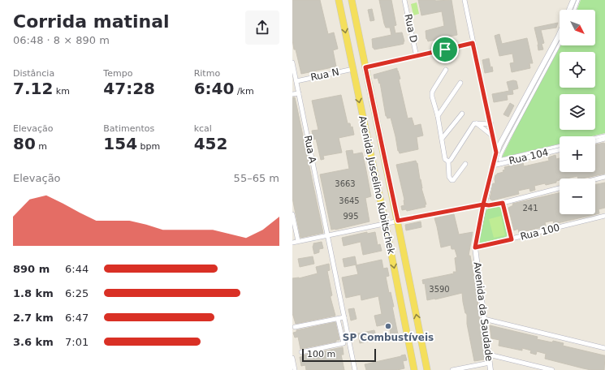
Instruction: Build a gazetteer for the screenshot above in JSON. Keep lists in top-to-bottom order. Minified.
{"streets":{"main road":["Avenida Juscelino Kubitschek"],"street":["Rua D","Rua N","Rua A","Rua 104","Rua 100","Avenida da Saudade"]},"crossings":[["Rua N","Rua A"],["Rua N","Avenida Juscelino Kubitschek"],["Rua 104","Avenida da Saudade"],["Rua 100","Avenida da Saudade"]],"places":["SP Combustíveis"],"house_numbers":["3663","3645","241","995","3590"],"scale_bar":"100 m","north":"bottom right","page":{"heading":["Corrida matinal","06:48 · 8 × 890 m"],"map_buttons":["+","−"],"stats":[["Distância","7.12 km"],["Tempo","47:28"],["Ritmo","6:40 /km"],["Elevação","80 m"],["Batimentos","154 bpm"],["kcal","452"]],"chart":["Elevação","55–65 m"],"list":[{"name":"890 m","note":"6:44"},{"name":"1.8 km","note":"6:25"},{"name":"2.7 km","note":"6:47"},{"name":"3.6 km","note":"7:01"}],"scale":"100 m"}}
